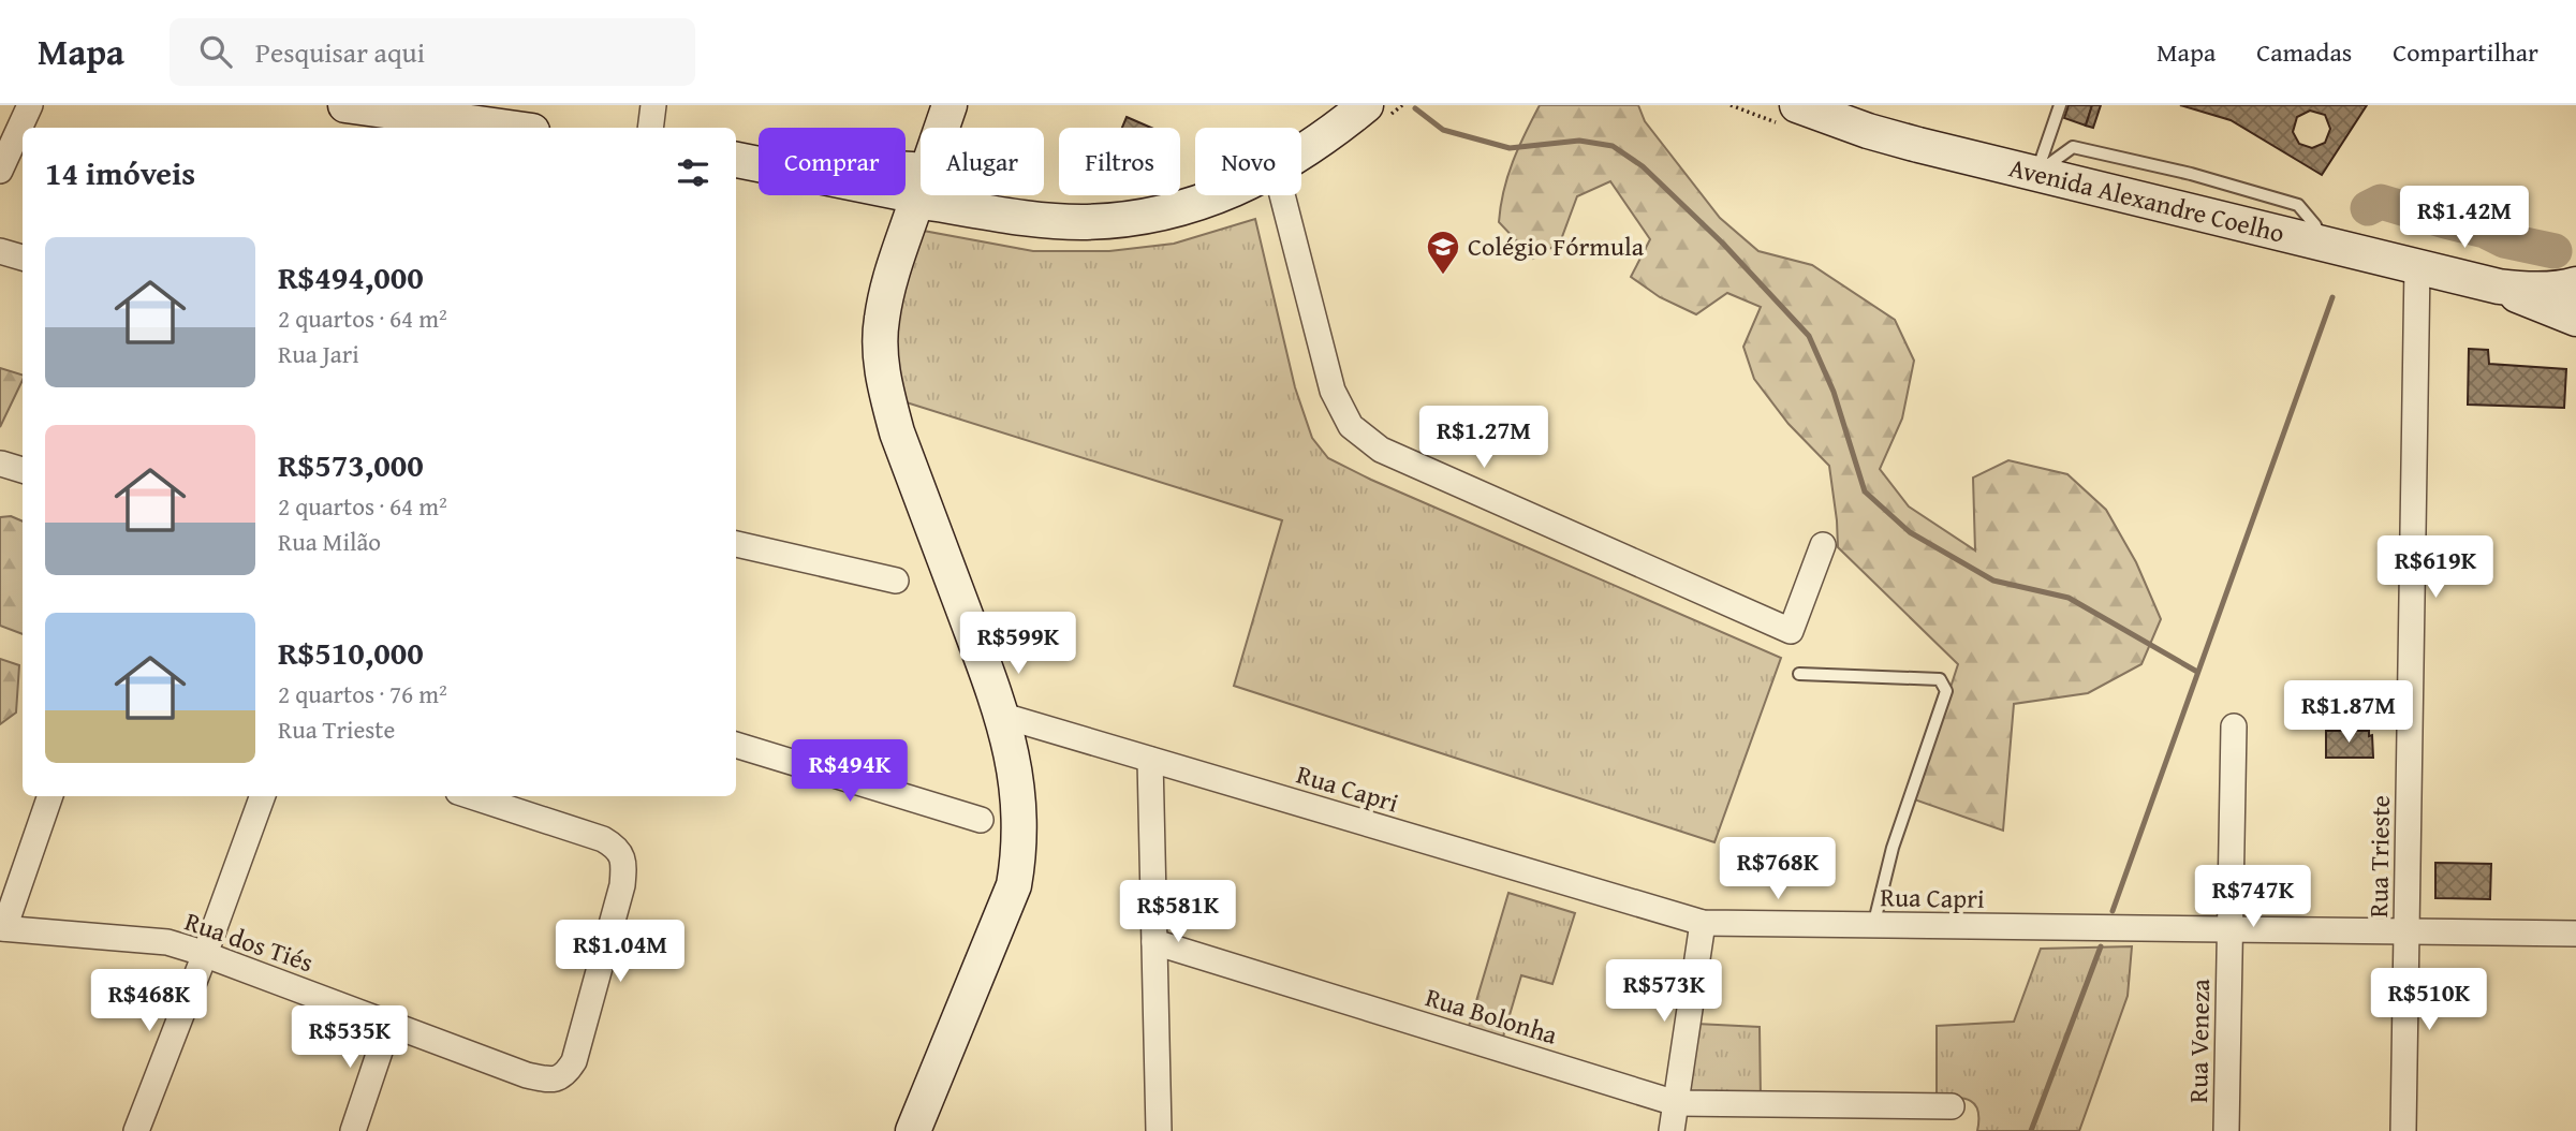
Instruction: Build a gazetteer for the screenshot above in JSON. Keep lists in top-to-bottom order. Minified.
{"streets":{"main road":["Avenida Alexandre Coelho"],"street":["Rua Capri","Rua Trieste","Rua dos Tiés","Rua Bolonha","Rua Veneza"]},"crossings":[["Avenida Alexandre Coelho","Rua Trieste"],["Rua Capri","Rua Trieste"],["Rua Capri","Rua Veneza"]],"places":{"school or university":["Colégio Fórmula"]},"page":{"header":"Mapa","search":"Pesquisar aqui","nav":["Mapa","Camadas","Compartilhar"],"chip":["Comprar","Alugar","Filtros","Novo"],"heading":"14 imóveis","price":["R$1.42M","R$1.27M","R$619K","R$599K","R$1.87M","R$494K","R$768K","R$747K","R$581K","R$1.04M","R$573K","R$510K","R$468K","R$535K"],"list":[{"name":"R$494,000","note":"2 quartos · 64 m² · Rua Jari"},{"name":"R$573,000","note":"2 quartos · 64 m² · Rua Milão"},{"name":"R$510,000","note":"2 quartos · 76 m² · Rua Trieste"}]}}
